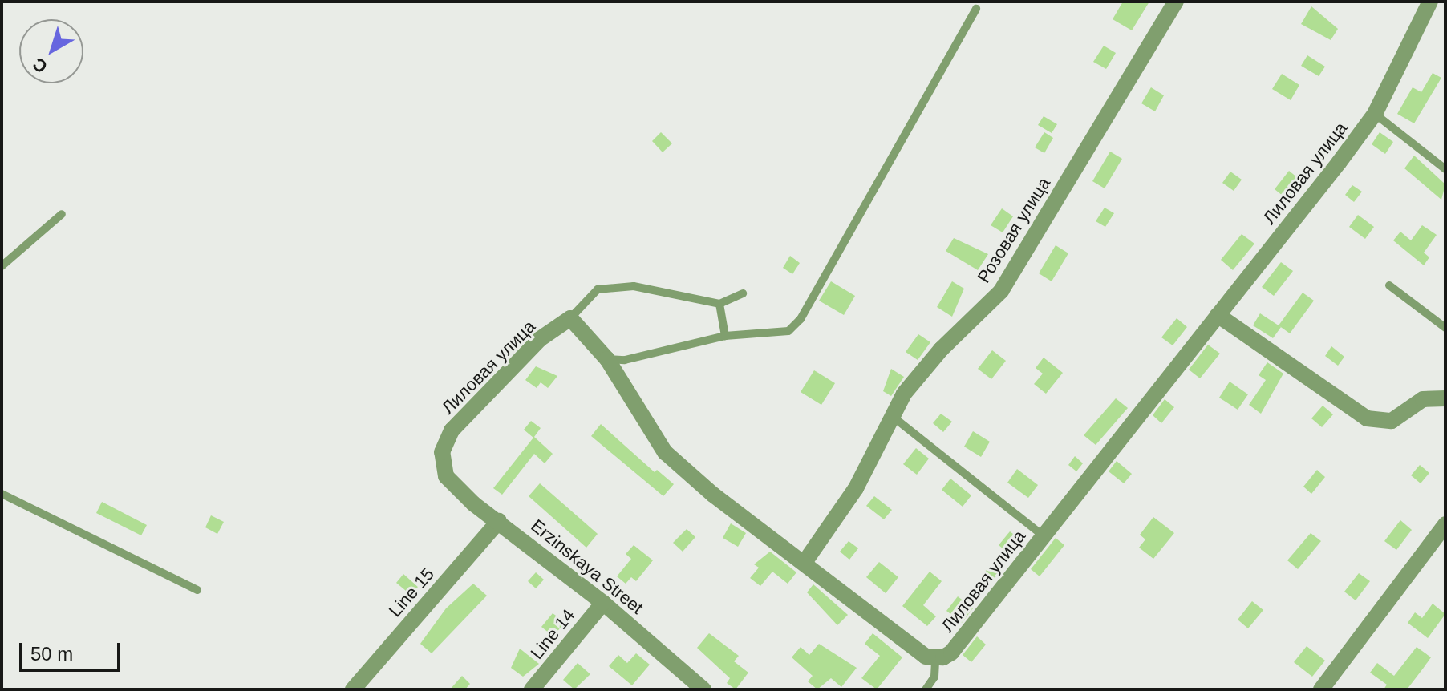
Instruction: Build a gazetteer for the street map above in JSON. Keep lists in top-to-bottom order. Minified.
{"streets":{"street":["Лиловая улица","Розовая улица","Erzinskaya Street","Line 15","Line 14"]},"crossings":[["Лиловая улица","Erzinskaya Street"],["Erzinskaya Street","Line 15"],["Erzinskaya Street","Line 14"]],"scale_bar":"50 m","north":"bottom left"}
